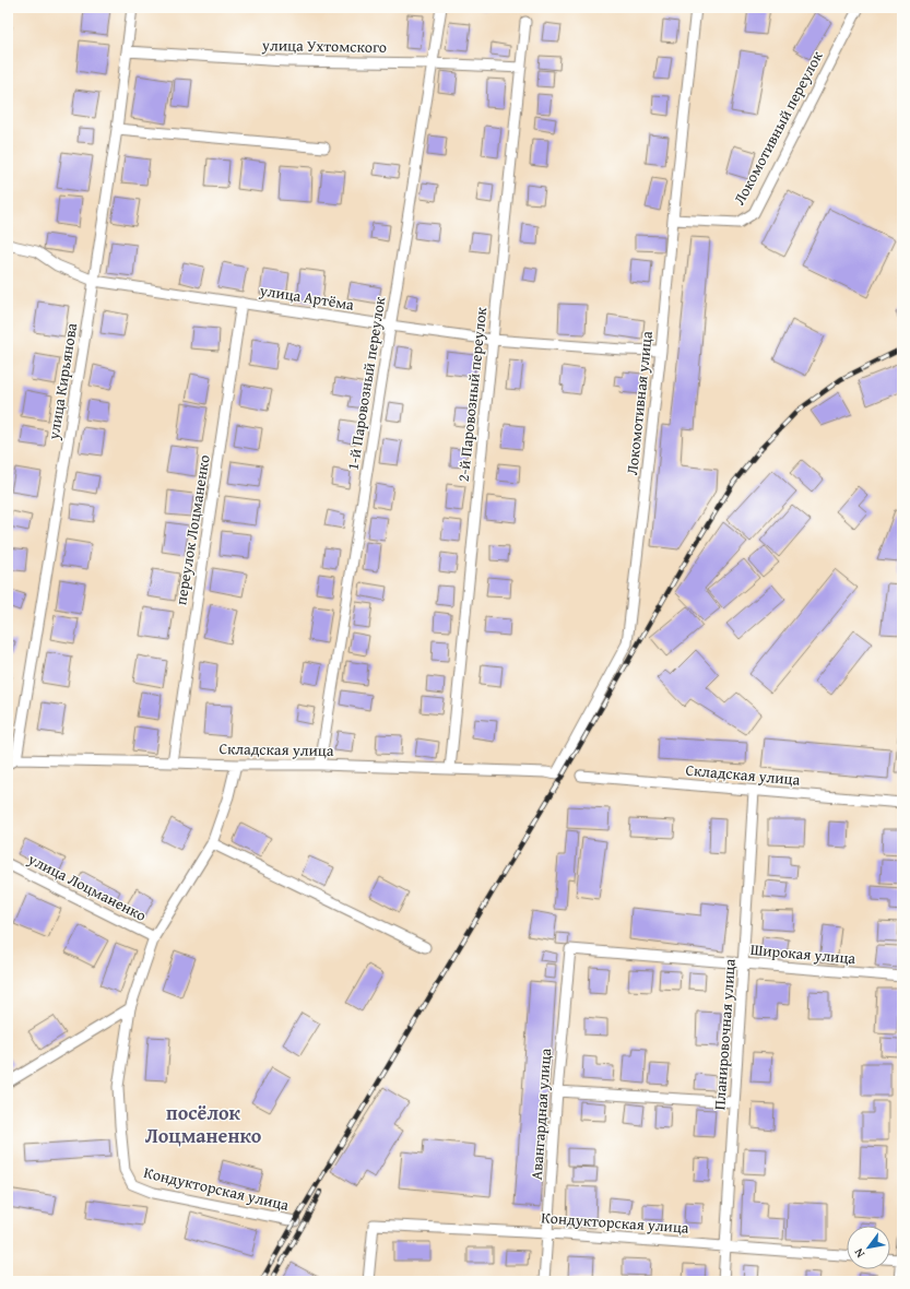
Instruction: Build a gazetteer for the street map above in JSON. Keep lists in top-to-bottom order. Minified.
{"streets":{"street":["улица Ухтомского","Локомотивный переулок","улица Артёма","улица Кирьянова","1-й Паровозный переулок","2-й Паровозный переулок","Локомотивная улица","переулок Лоцманенко","Складская улица","улица Лоцманенко","Широкая улица","Планировочная улица","Авангардная улица","Кондукторская улица"]},"crossings":[["улица Ухтомского","улица Кирьянова"],["улица Ухтомского","1-й Паровозный переулок"],["улица Ухтомского","2-й Паровозный переулок"],["Локомотивный переулок","Локомотивная улица"],["улица Артёма","улица Кирьянова"],["улица Артёма","1-й Паровозный переулок"],["улица Артёма","2-й Паровозный переулок"],["улица Артёма","Локомотивная улица"],["улица Артёма","переулок Лоцманенко"],["улица Кирьянова","Складская улица"],["1-й Паровозный переулок","Складская улица"],["2-й Паровозный переулок","Складская улица"],["Локомотивная улица","Складская улица"],["переулок Лоцманенко","Складская улица"],["Складская улица","Планировочная улица"],["Складская улица","Кондукторская улица"],["улица Лоцманенко","Кондукторская улица"],["Широкая улица","Планировочная улица"],["Широкая улица","Авангардная улица"],["Планировочная улица","Кондукторская улица"],["Авангардная улица","Кондукторская улица"]],"districts":["посёлок Лоцманенко"],"north":"bottom left"}
